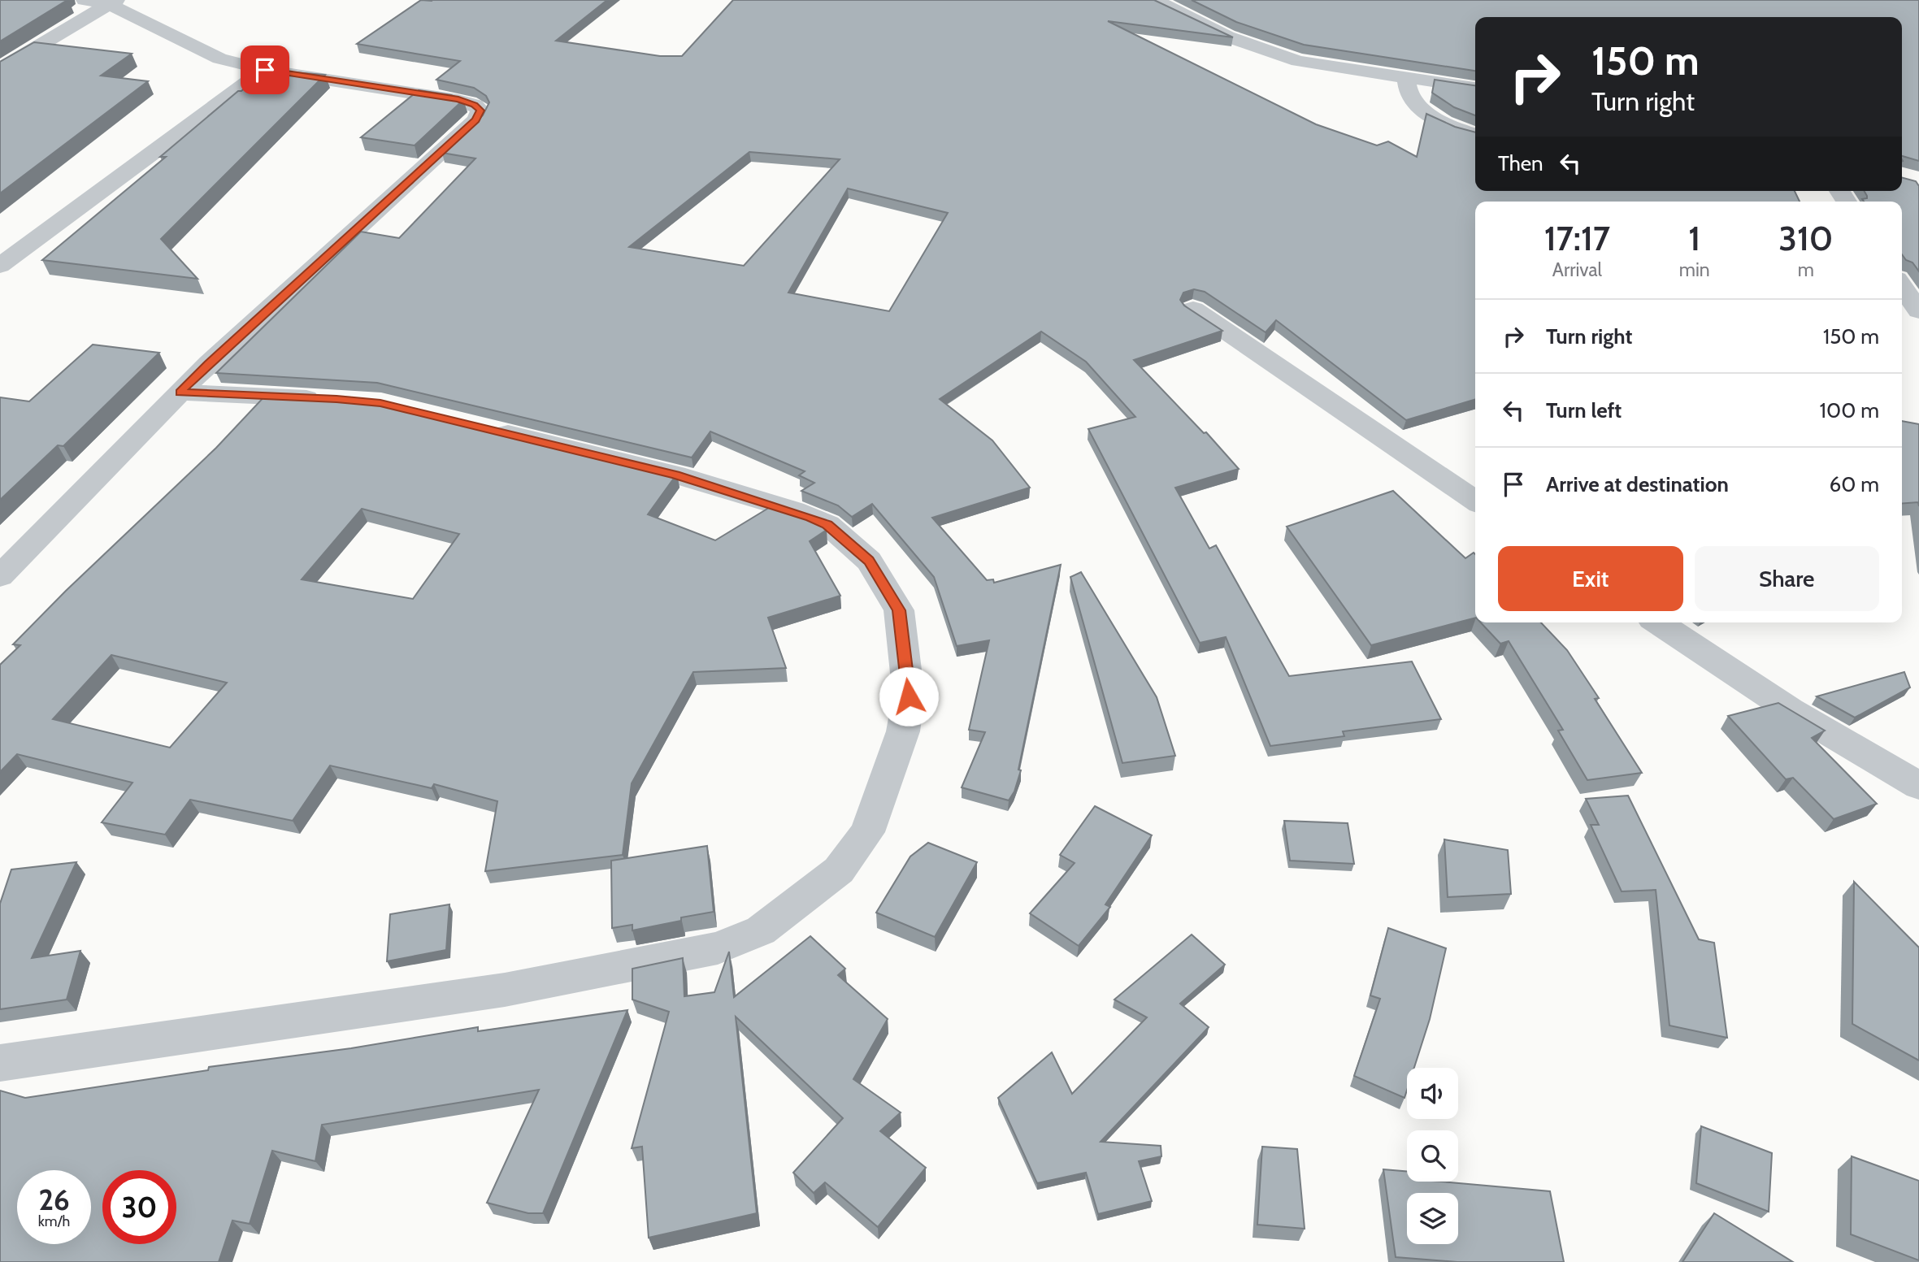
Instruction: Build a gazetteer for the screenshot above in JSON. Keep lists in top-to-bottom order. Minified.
{"page":{"turn":["150 m","Turn right"],"then":"Then","eta":["17:17","Arrival","1","min","310","m"],"list":[{"name":"Turn right","value":"150 m"},{"name":"Turn left","value":"100 m"},{"name":"Arrive at destination","value":"60 m"}],"buttons":["Exit","Share"],"speed":"26 km/h","limit":"30"}}
